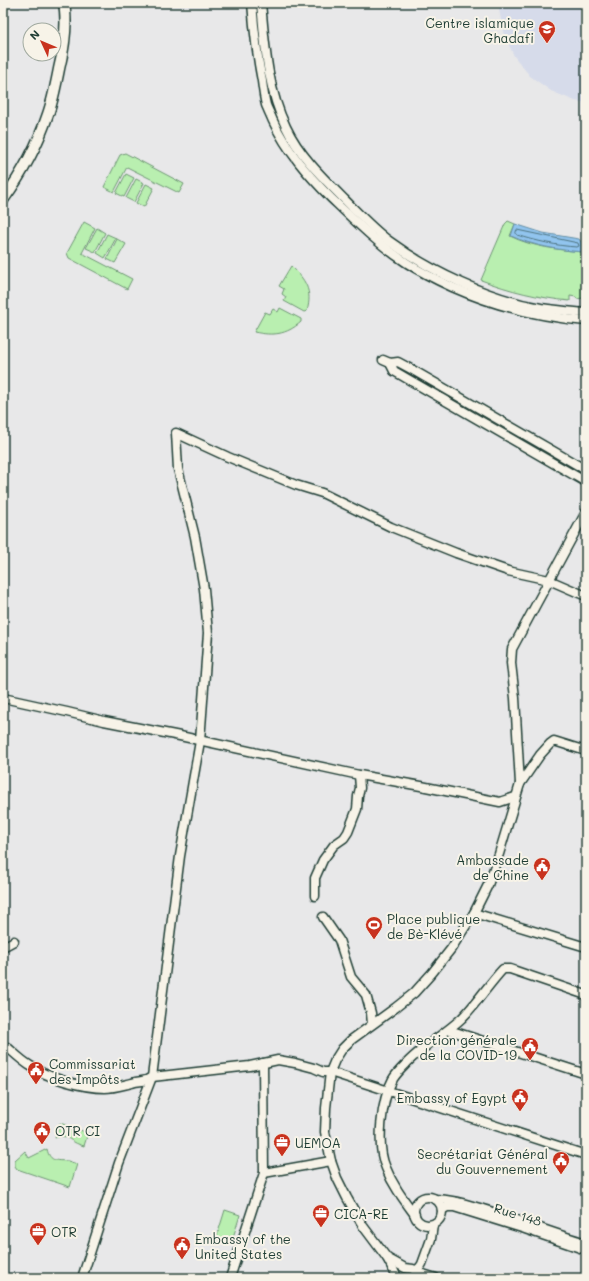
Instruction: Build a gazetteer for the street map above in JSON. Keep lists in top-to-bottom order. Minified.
{"streets":{"street":["Rue 148"]},"places":{"school or university":["Centre islamique Ghadafi"],"public building":["Ambassade de Chine","Direction générale de la COVID-19","Commissariat des Impôts","Embassy of Egypt","OTR CI","Secrétariat Général du Gouvernement","Embassy of the United States"],"sports":["Place publique de Bè-Klévé"],"office":["UEMOA","CICA-RE","OTR"]},"north":"top left"}
